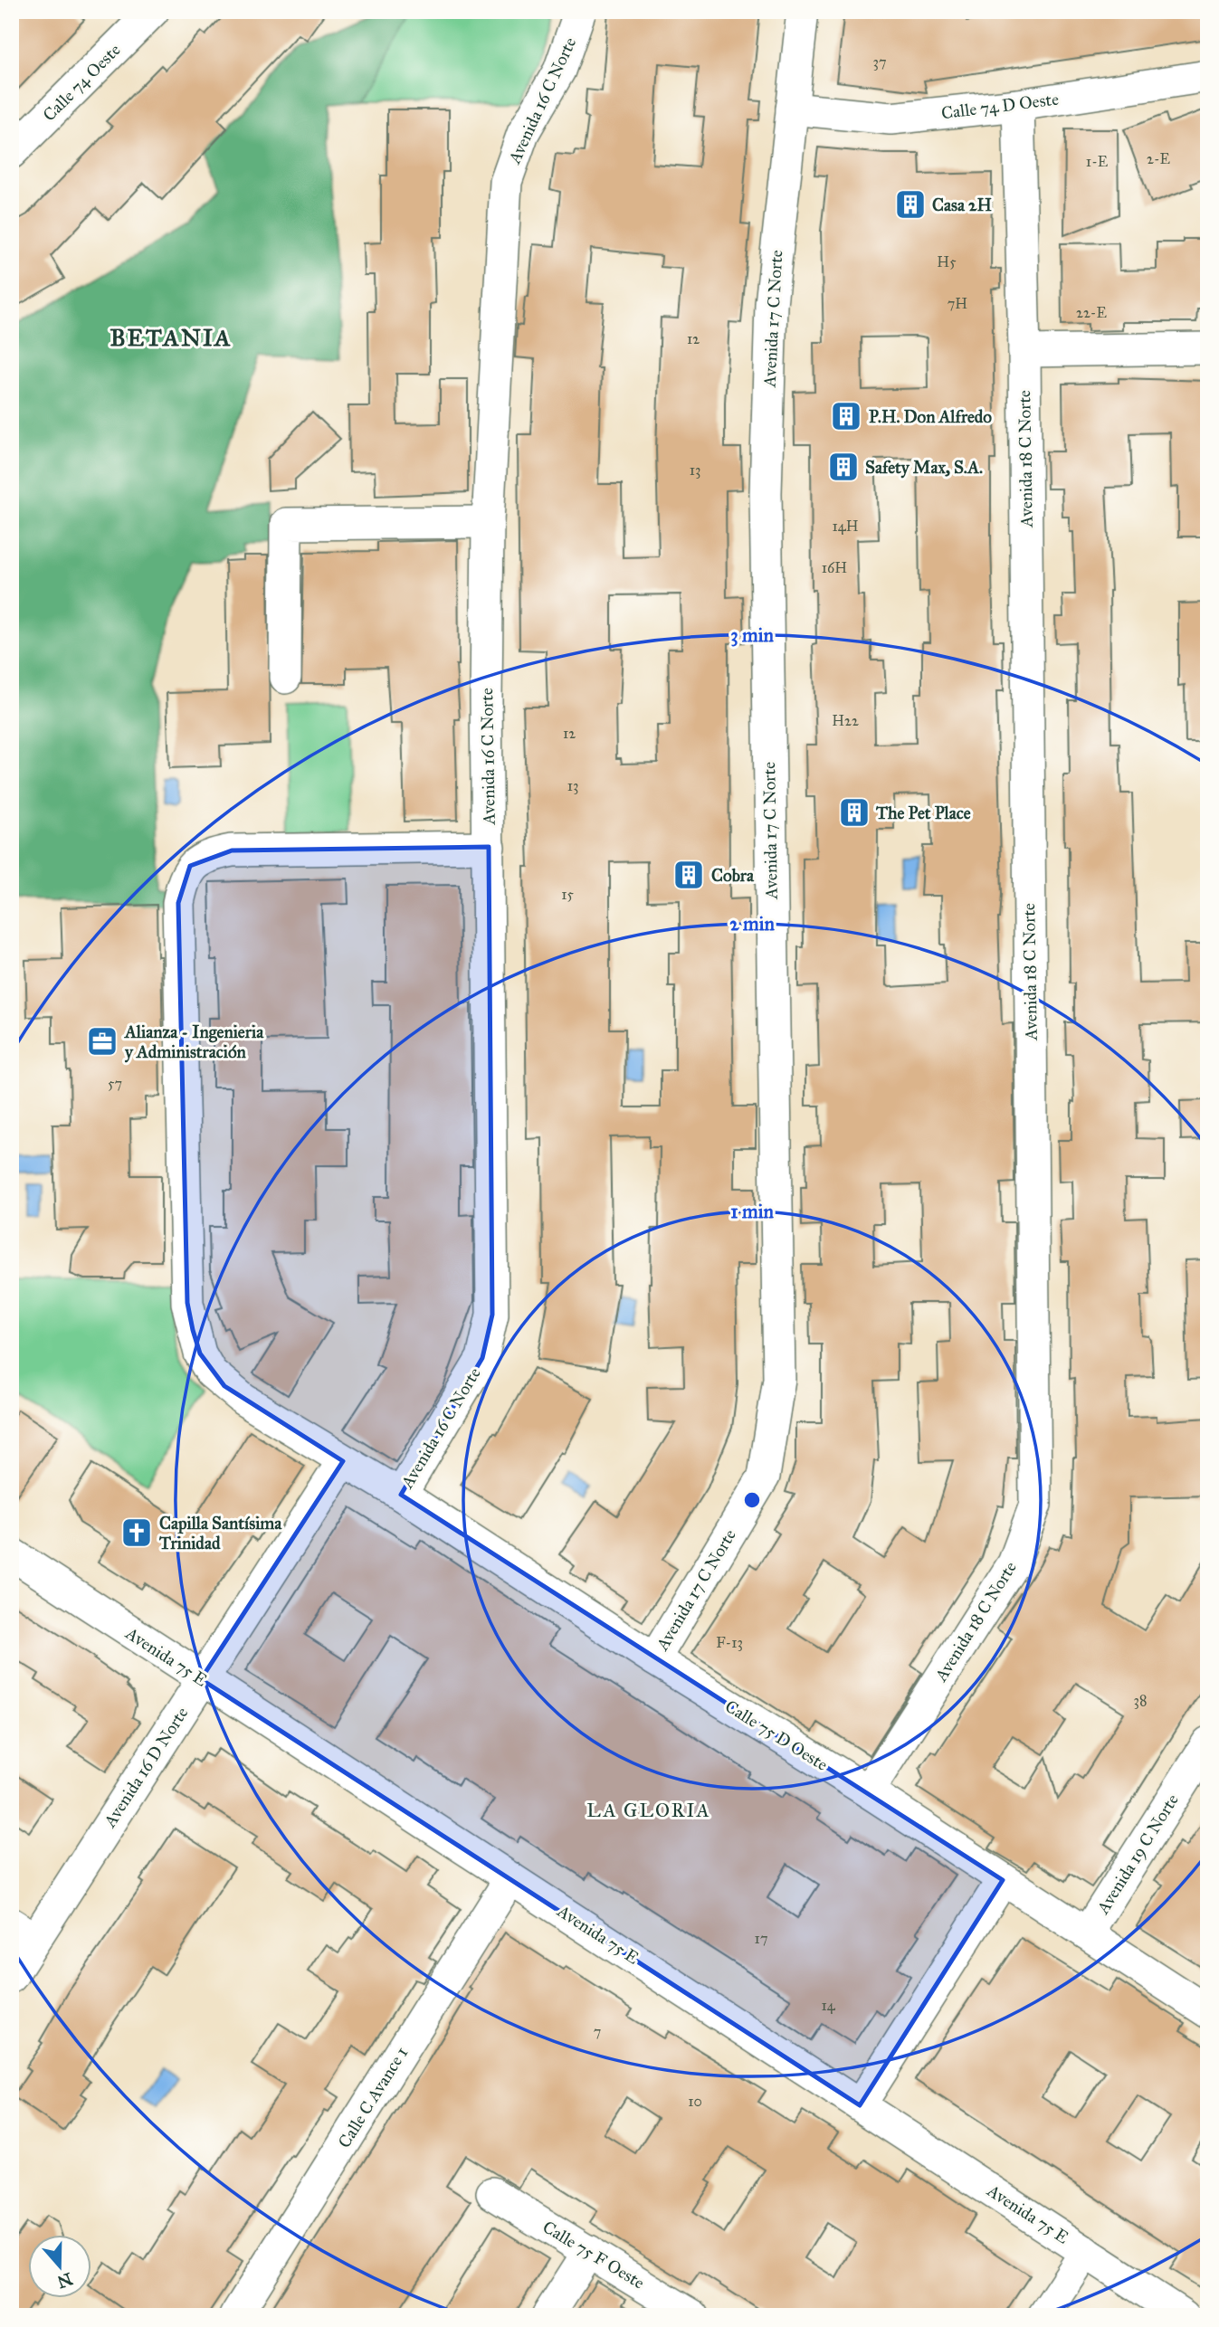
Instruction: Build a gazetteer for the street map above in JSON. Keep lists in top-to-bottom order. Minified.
{"streets":{"street":["Calle 74 Oeste","Avenida 16 C Norte","Calle 74 D Oeste","Avenida 17 C Norte","Avenida 18 C Norte","Avenida 75 E","Calle 75 D Oeste","Avenida 16 D Norte","Avenida 19 C Norte","Calle C Avance 1","Calle 75 F Oeste"]},"crossings":[["Avenida 16 C Norte","Calle 75 D Oeste"],["Calle 74 D Oeste","Avenida 17 C Norte"],["Calle 74 D Oeste","Avenida 18 C Norte"],["Avenida 17 C Norte","Calle 75 D Oeste"],["Avenida 18 C Norte","Calle 75 D Oeste"],["Avenida 75 E","Avenida 16 D Norte"],["Avenida 75 E","Calle C Avance 1"],["Calle 75 D Oeste","Avenida 16 D Norte"],["Calle 75 D Oeste","Avenida 19 C Norte"]],"districts":["BETANIA","LA GLORIA"],"places":{"building":["Casa 2H","P.H. Don Alfredo","Safety Max, S.A.","The Pet Place","Cobra"],"office":["Alianza - Ingenieria y Administración"],"church":["Capilla Santísima Trinidad"]},"house_numbers":["37","2-E","1-E","H5","7H","22-E","12","13","14H","16H","H22","12","13","15","57","F-13","38","17","14","7","10"],"north":"bottom","rings":["3 min","2 min","1 min"]}
